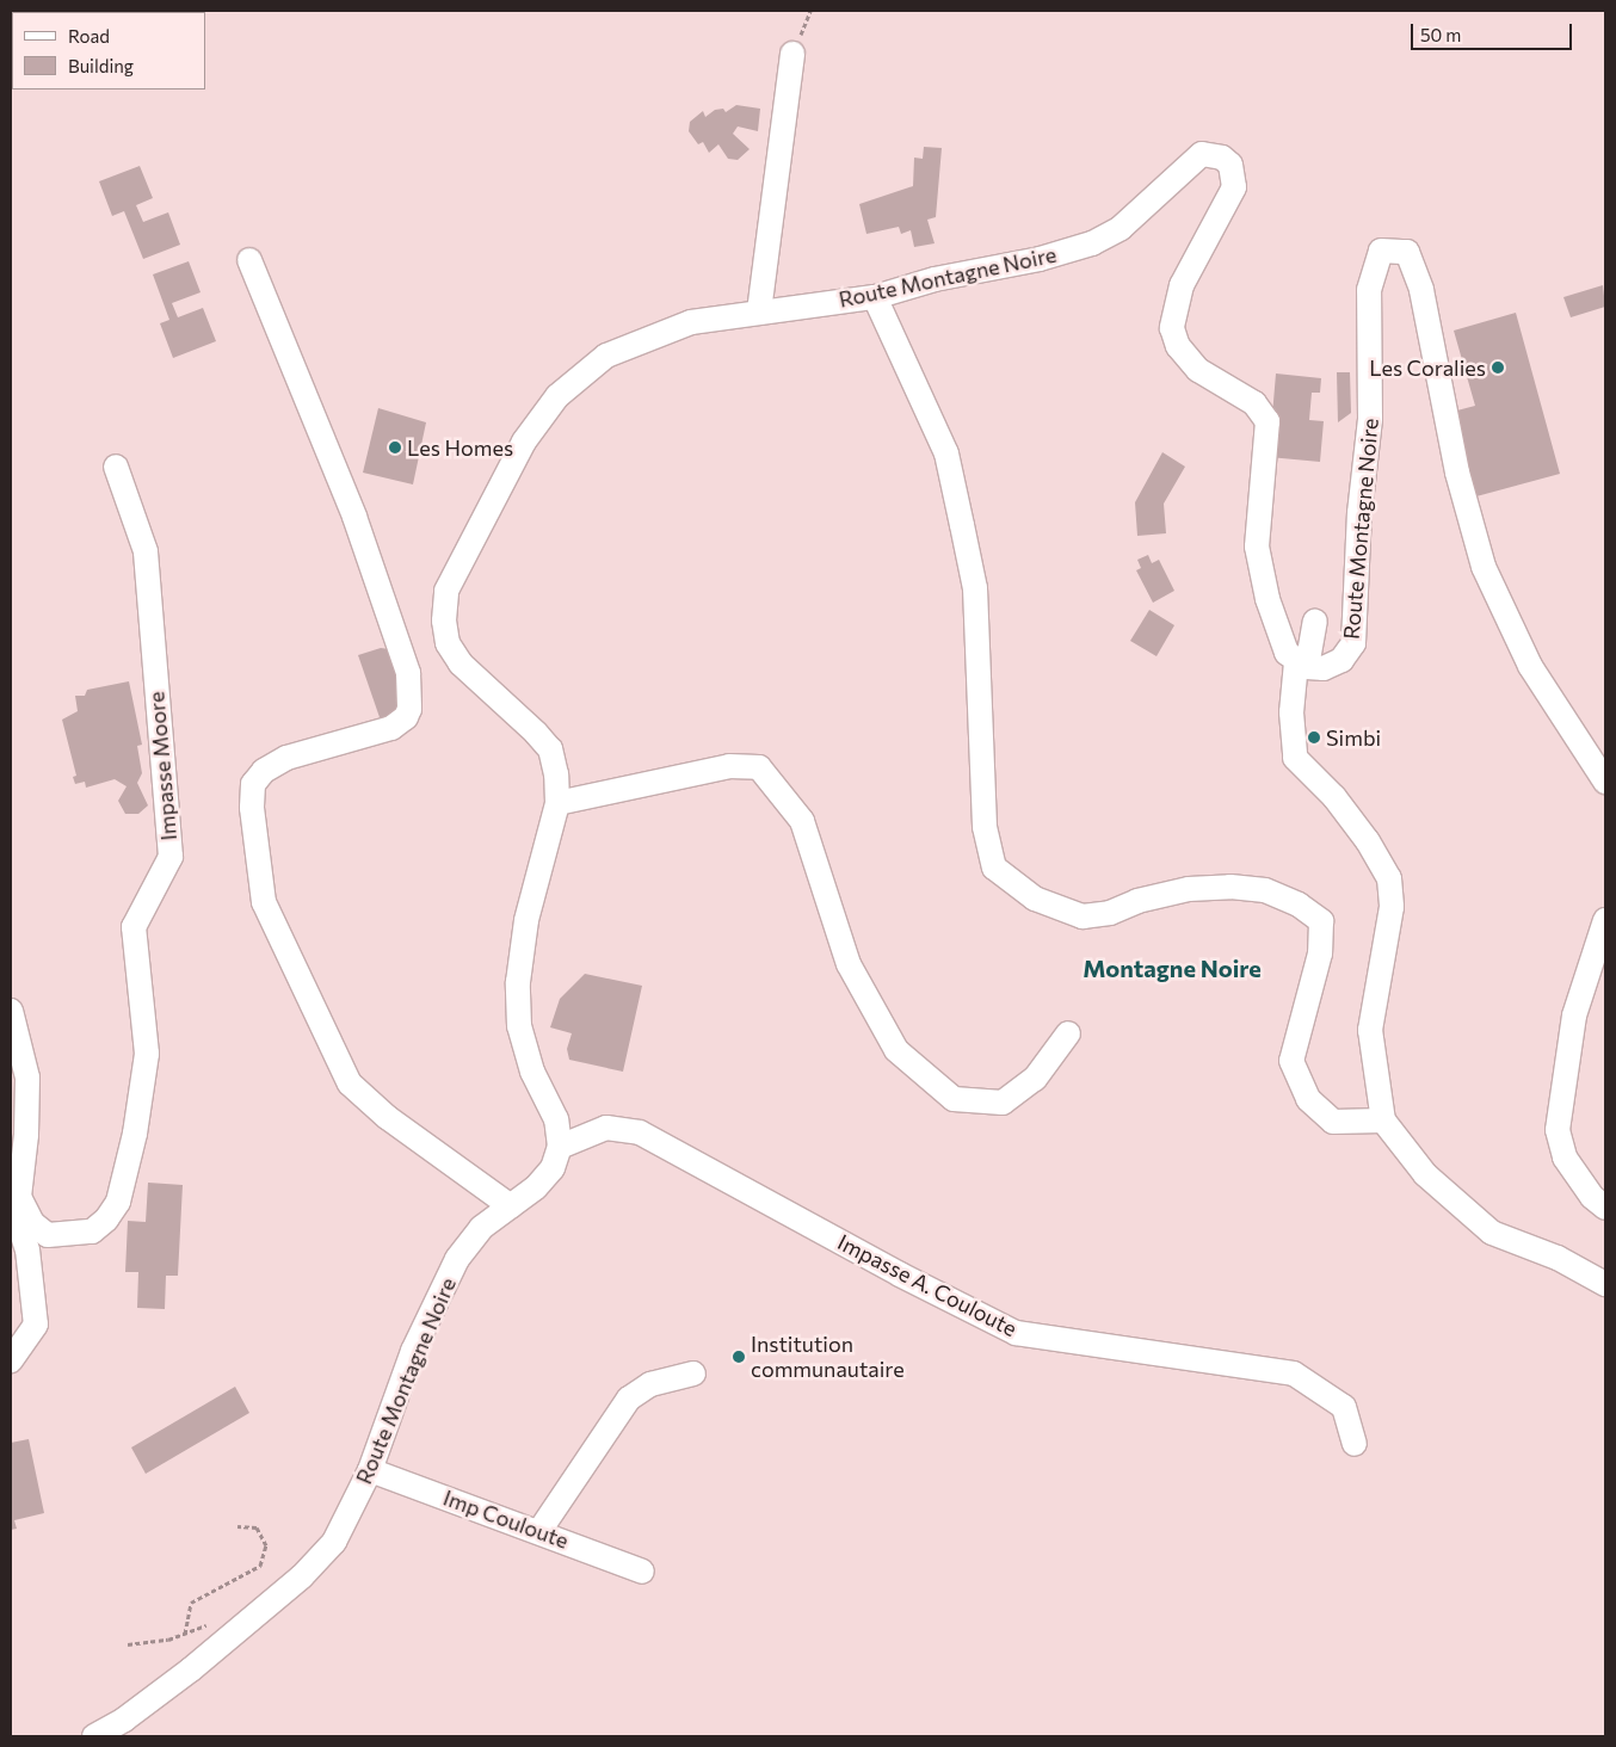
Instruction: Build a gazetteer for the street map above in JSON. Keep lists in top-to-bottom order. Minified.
{"streets":{"street":["Route Montagne Noire","Impasse Moore","Impasse A. Couloute","Imp Couloute"]},"crossings":[["Route Montagne Noire","Impasse A. Couloute"],["Route Montagne Noire","Imp Couloute"]],"districts":["Montagne Noire"],"places":["Les Coralies","Les Homes","Simbi","Institution communautaire"],"legend":["Road","Building"],"scale_bar":"50 m"}
